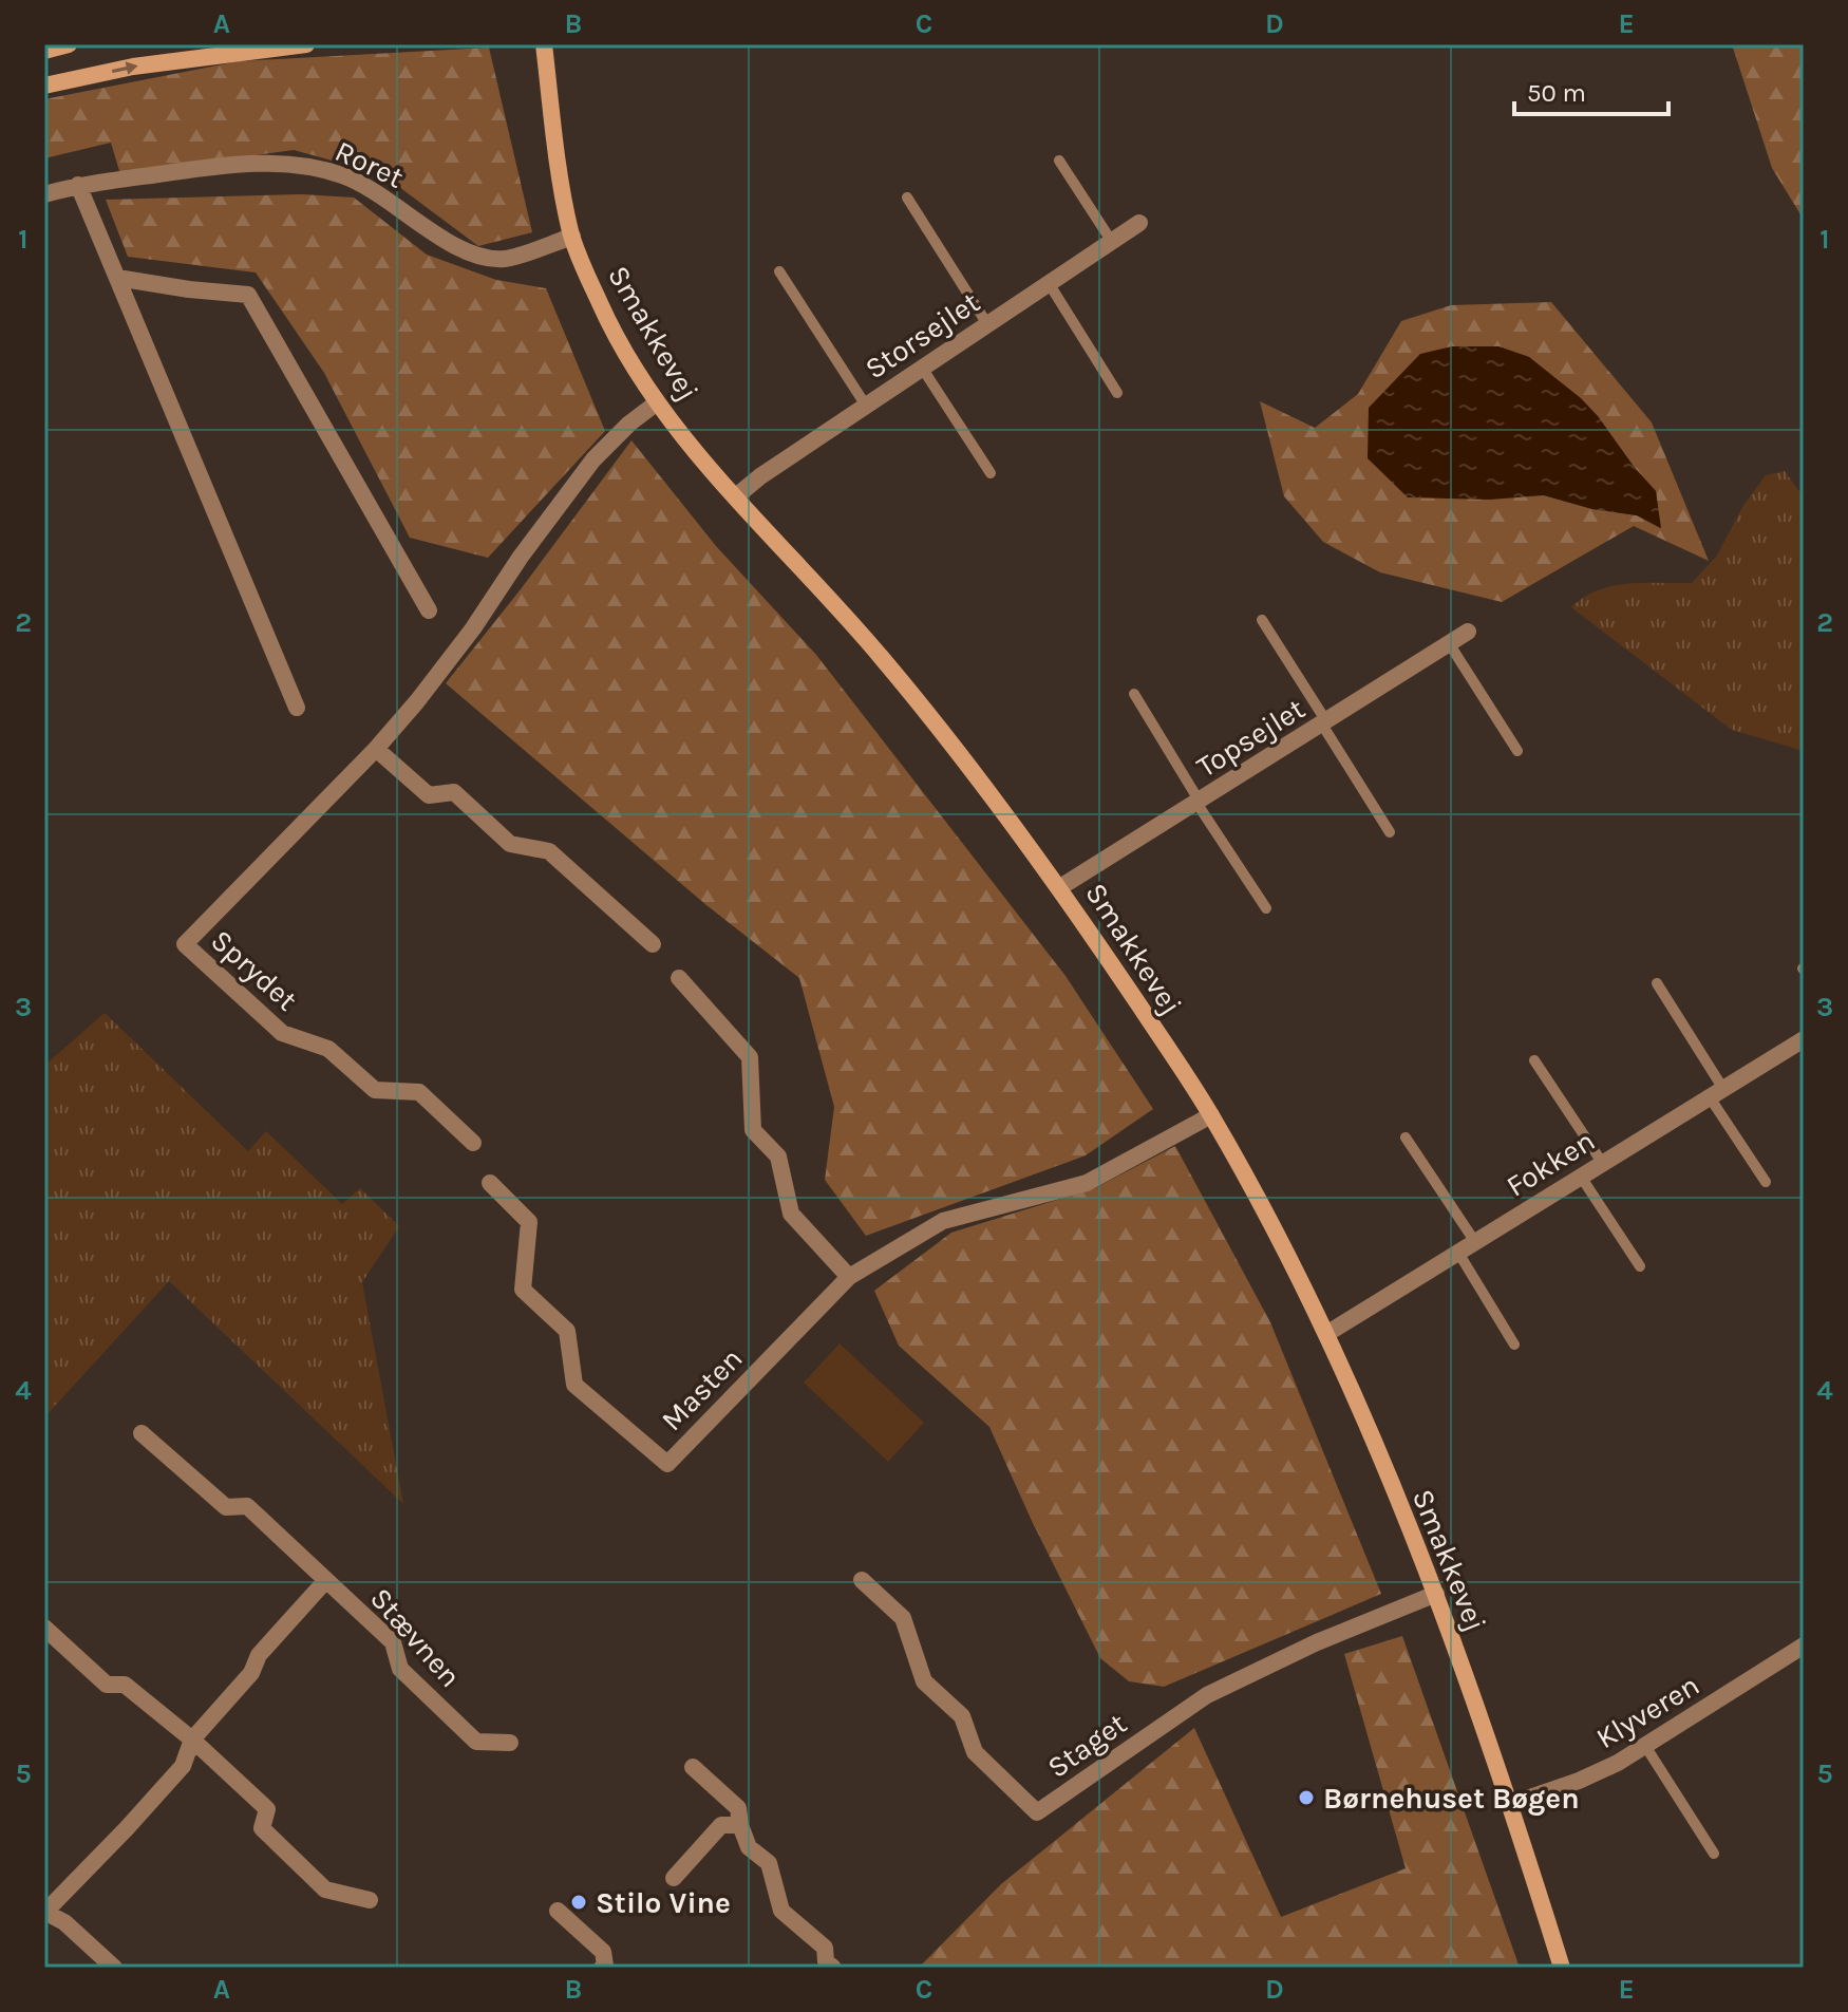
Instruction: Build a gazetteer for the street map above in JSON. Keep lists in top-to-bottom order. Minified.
{"streets":{"street":["Roret","Smakkevej","Storsejlet","Topsejlet","Sprydet","Fokken","Masten","Stævnen","Klyveren","Staget"]},"crossings":[["Roret","Smakkevej"],["Smakkevej","Storsejlet"],["Smakkevej","Topsejlet"],["Smakkevej","Sprydet"],["Smakkevej","Fokken"],["Smakkevej","Masten"],["Smakkevej","Klyveren"],["Smakkevej","Staget"]],"places":["Børnehuset Bøgen","Stilo Vine"],"scale_bar":"50 m","grid":{"columns":["A","B","C","D","E"],"rows":["1","2","3","4","5"]}}
